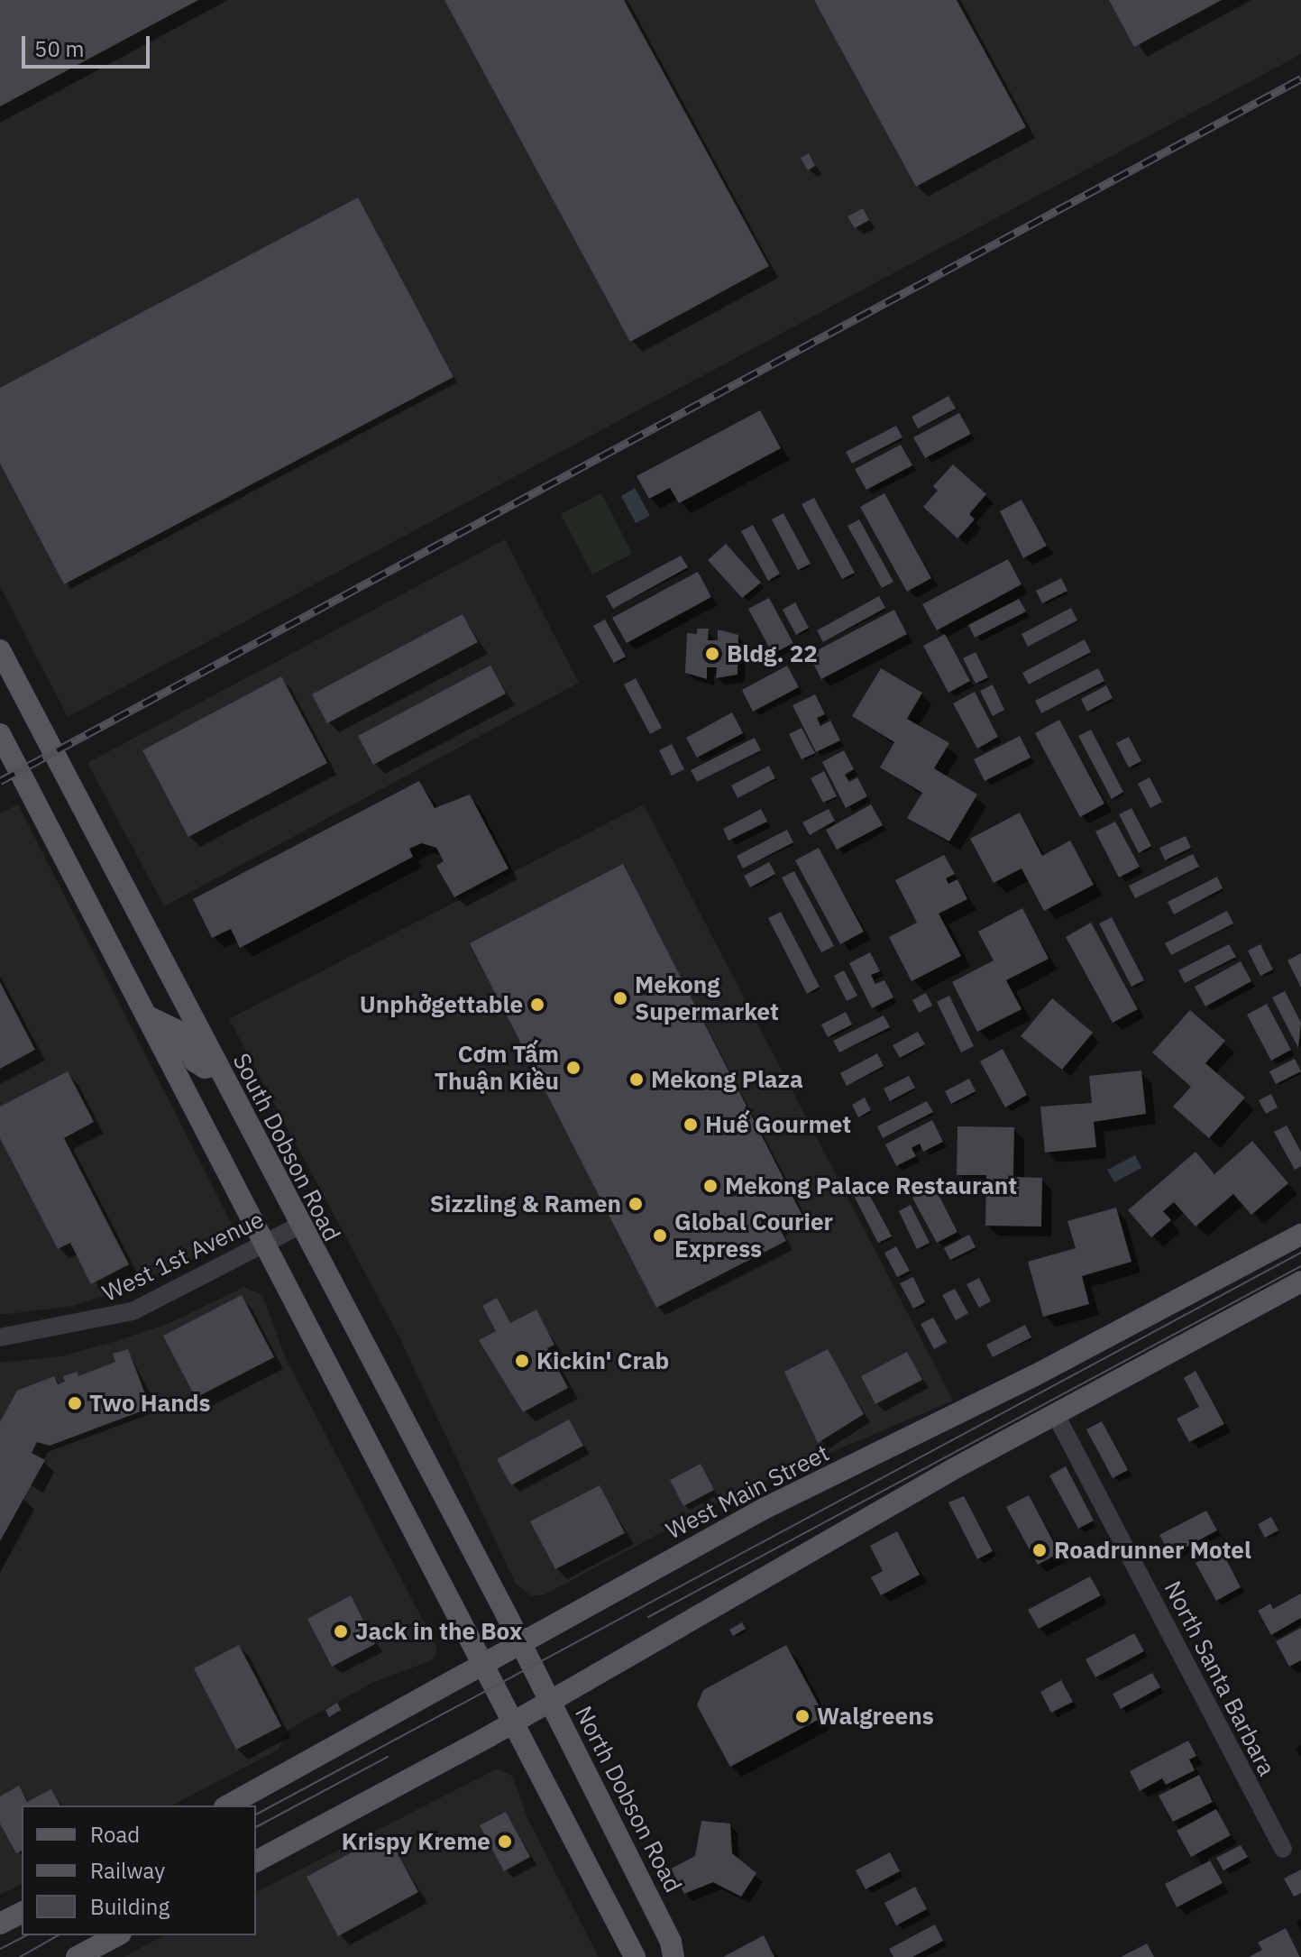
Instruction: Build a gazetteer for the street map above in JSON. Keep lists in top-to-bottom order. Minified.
{"streets":{"main road":["South Dobson Road","West Main Street","North Dobson Road"],"street":["West 1st Avenue","North Santa Barbara"]},"crossings":[["South Dobson Road","West 1st Avenue"],["South Dobson Road","West Main Street"],["South Dobson Road","North Dobson Road"]],"places":["Bldg. 22","Mekong Supermarket","Unphởgettable","Cơm Tấm Thuận Kiều","Mekong Plaza","Huế Gourmet","Mekong Palace Restaurant","Sizzling & Ramen","Global Courier Express","Kickin' Crab","Two Hands","Roadrunner Motel","Jack in the Box","Walgreens","Krispy Kreme"],"legend":["Road","Railway","Building"],"scale_bar":"50 m"}
